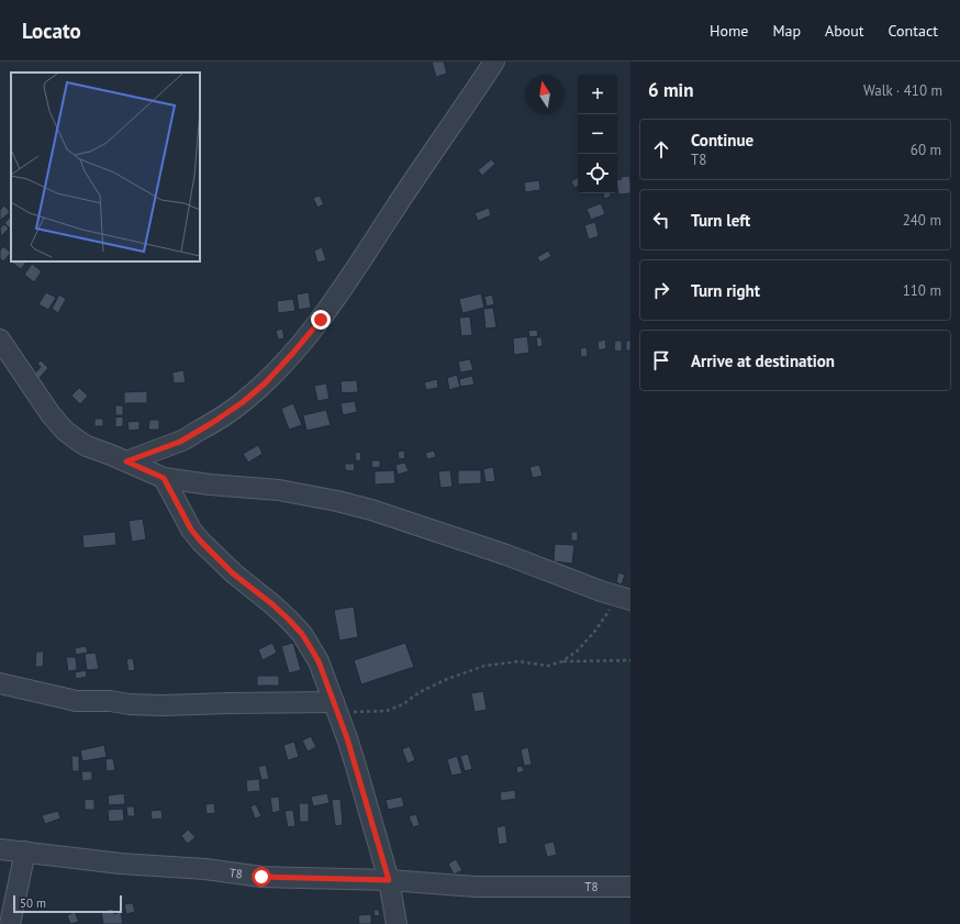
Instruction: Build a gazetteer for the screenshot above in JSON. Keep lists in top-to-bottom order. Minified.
{"streets":{"street":["T8"]},"scale_bar":"50 m","north":"top","page":{"header":"Locato","nav":["Home","Map","About","Contact"],"heading":["6 min","Walk · 410 m"],"map_buttons":["+","−"],"list":[["Continue","T8","60 m"],["Turn left","240 m"],["Turn right","110 m"],"Arrive at destination"],"scale":"50 m"}}
